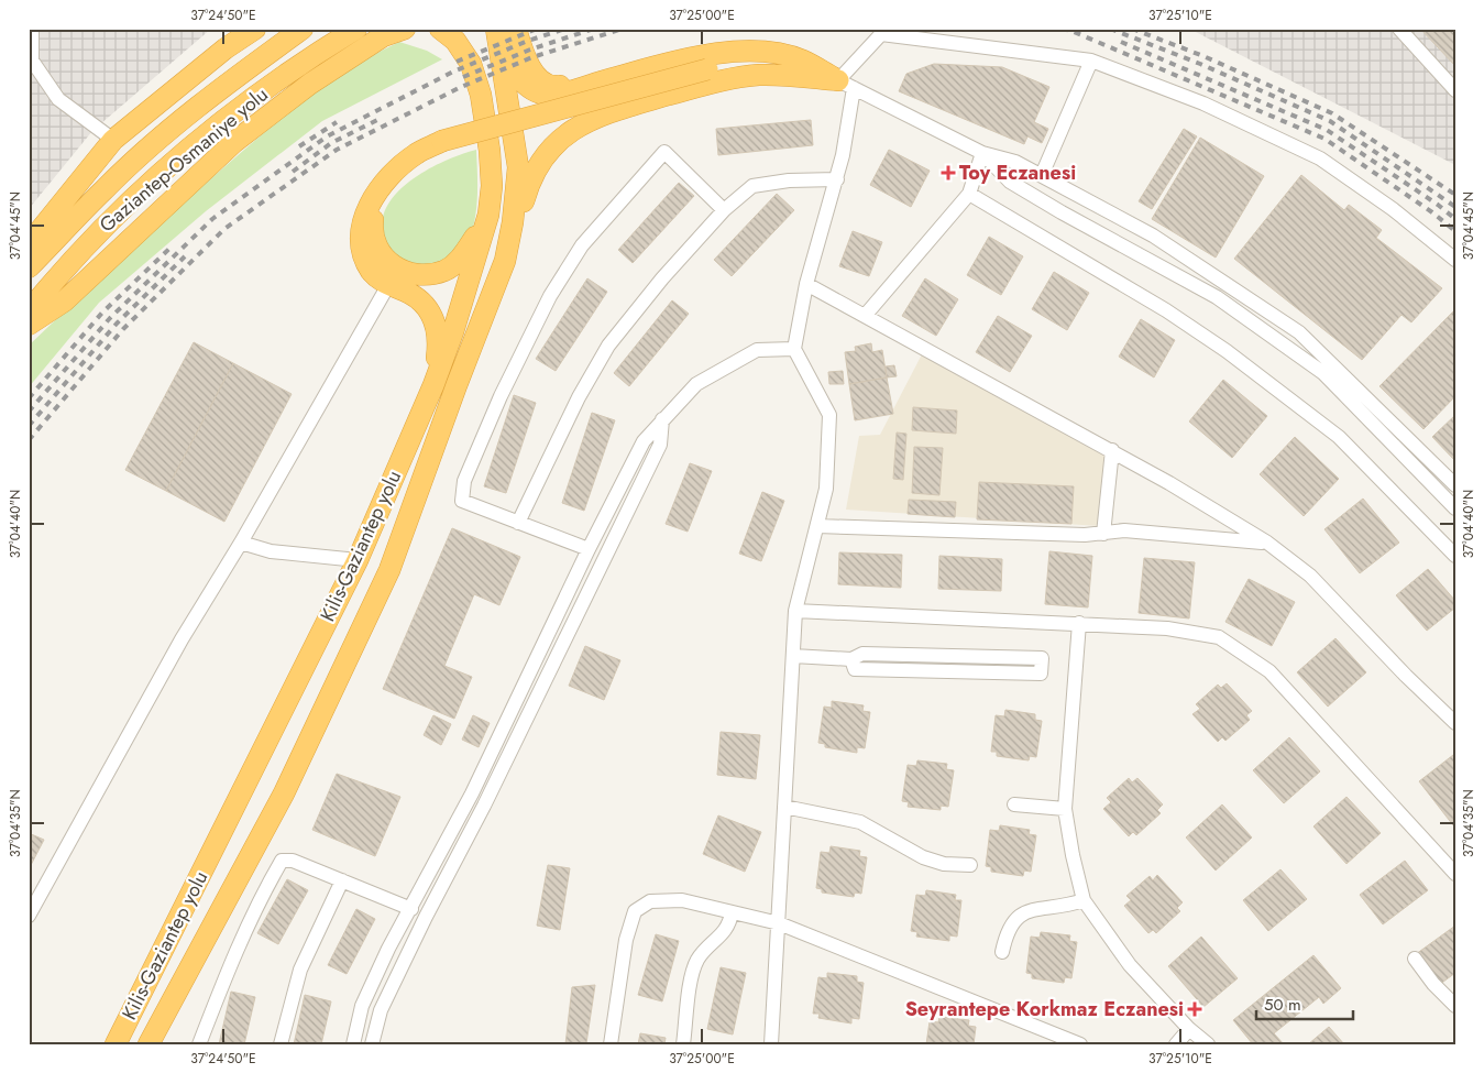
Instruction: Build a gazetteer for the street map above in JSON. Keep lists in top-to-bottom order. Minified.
{"streets":{"highway":["Gaziantep-Osmaniye yolu","Kilis-Gaziantep yolu"]},"places":{"health":["Toy Eczanesi","Seyrantepe Korkmaz Eczanesi"]},"scale_bar":"50 m","coordinates":["37°24'50\"E","37°25'00\"E","37°25'10\"E","37°04'45\"N","37°04'40\"N","37°04'35\"N"]}
